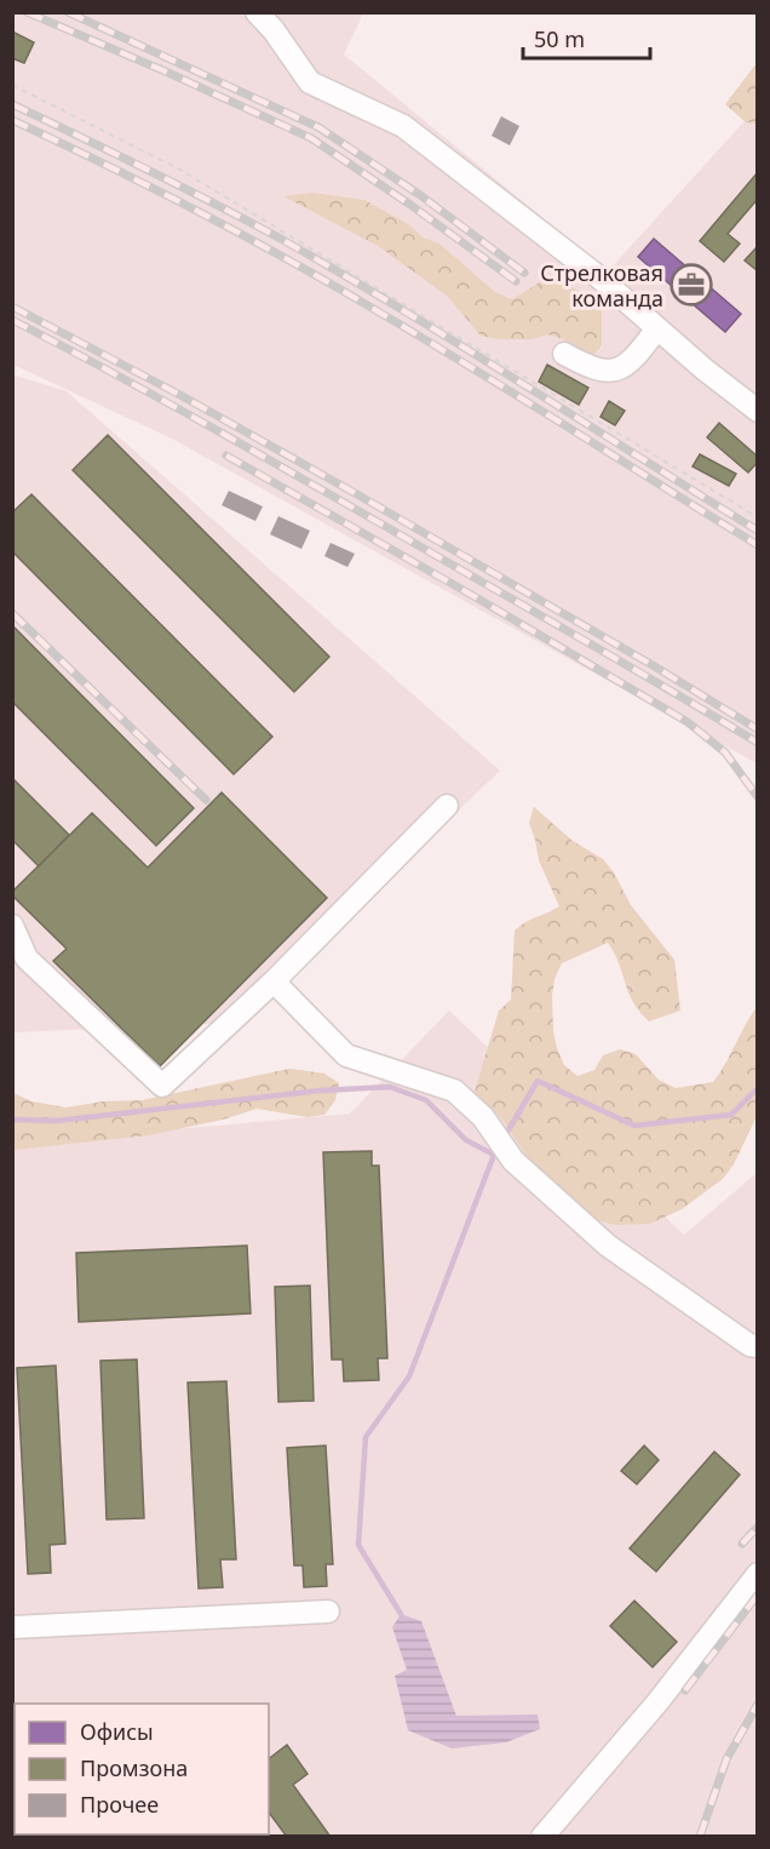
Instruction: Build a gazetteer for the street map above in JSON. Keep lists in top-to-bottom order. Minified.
{"places":{"office":["Стрелковая команда"]},"legend":["Офисы","Промзона","Прочее"],"scale_bar":"50 m"}
